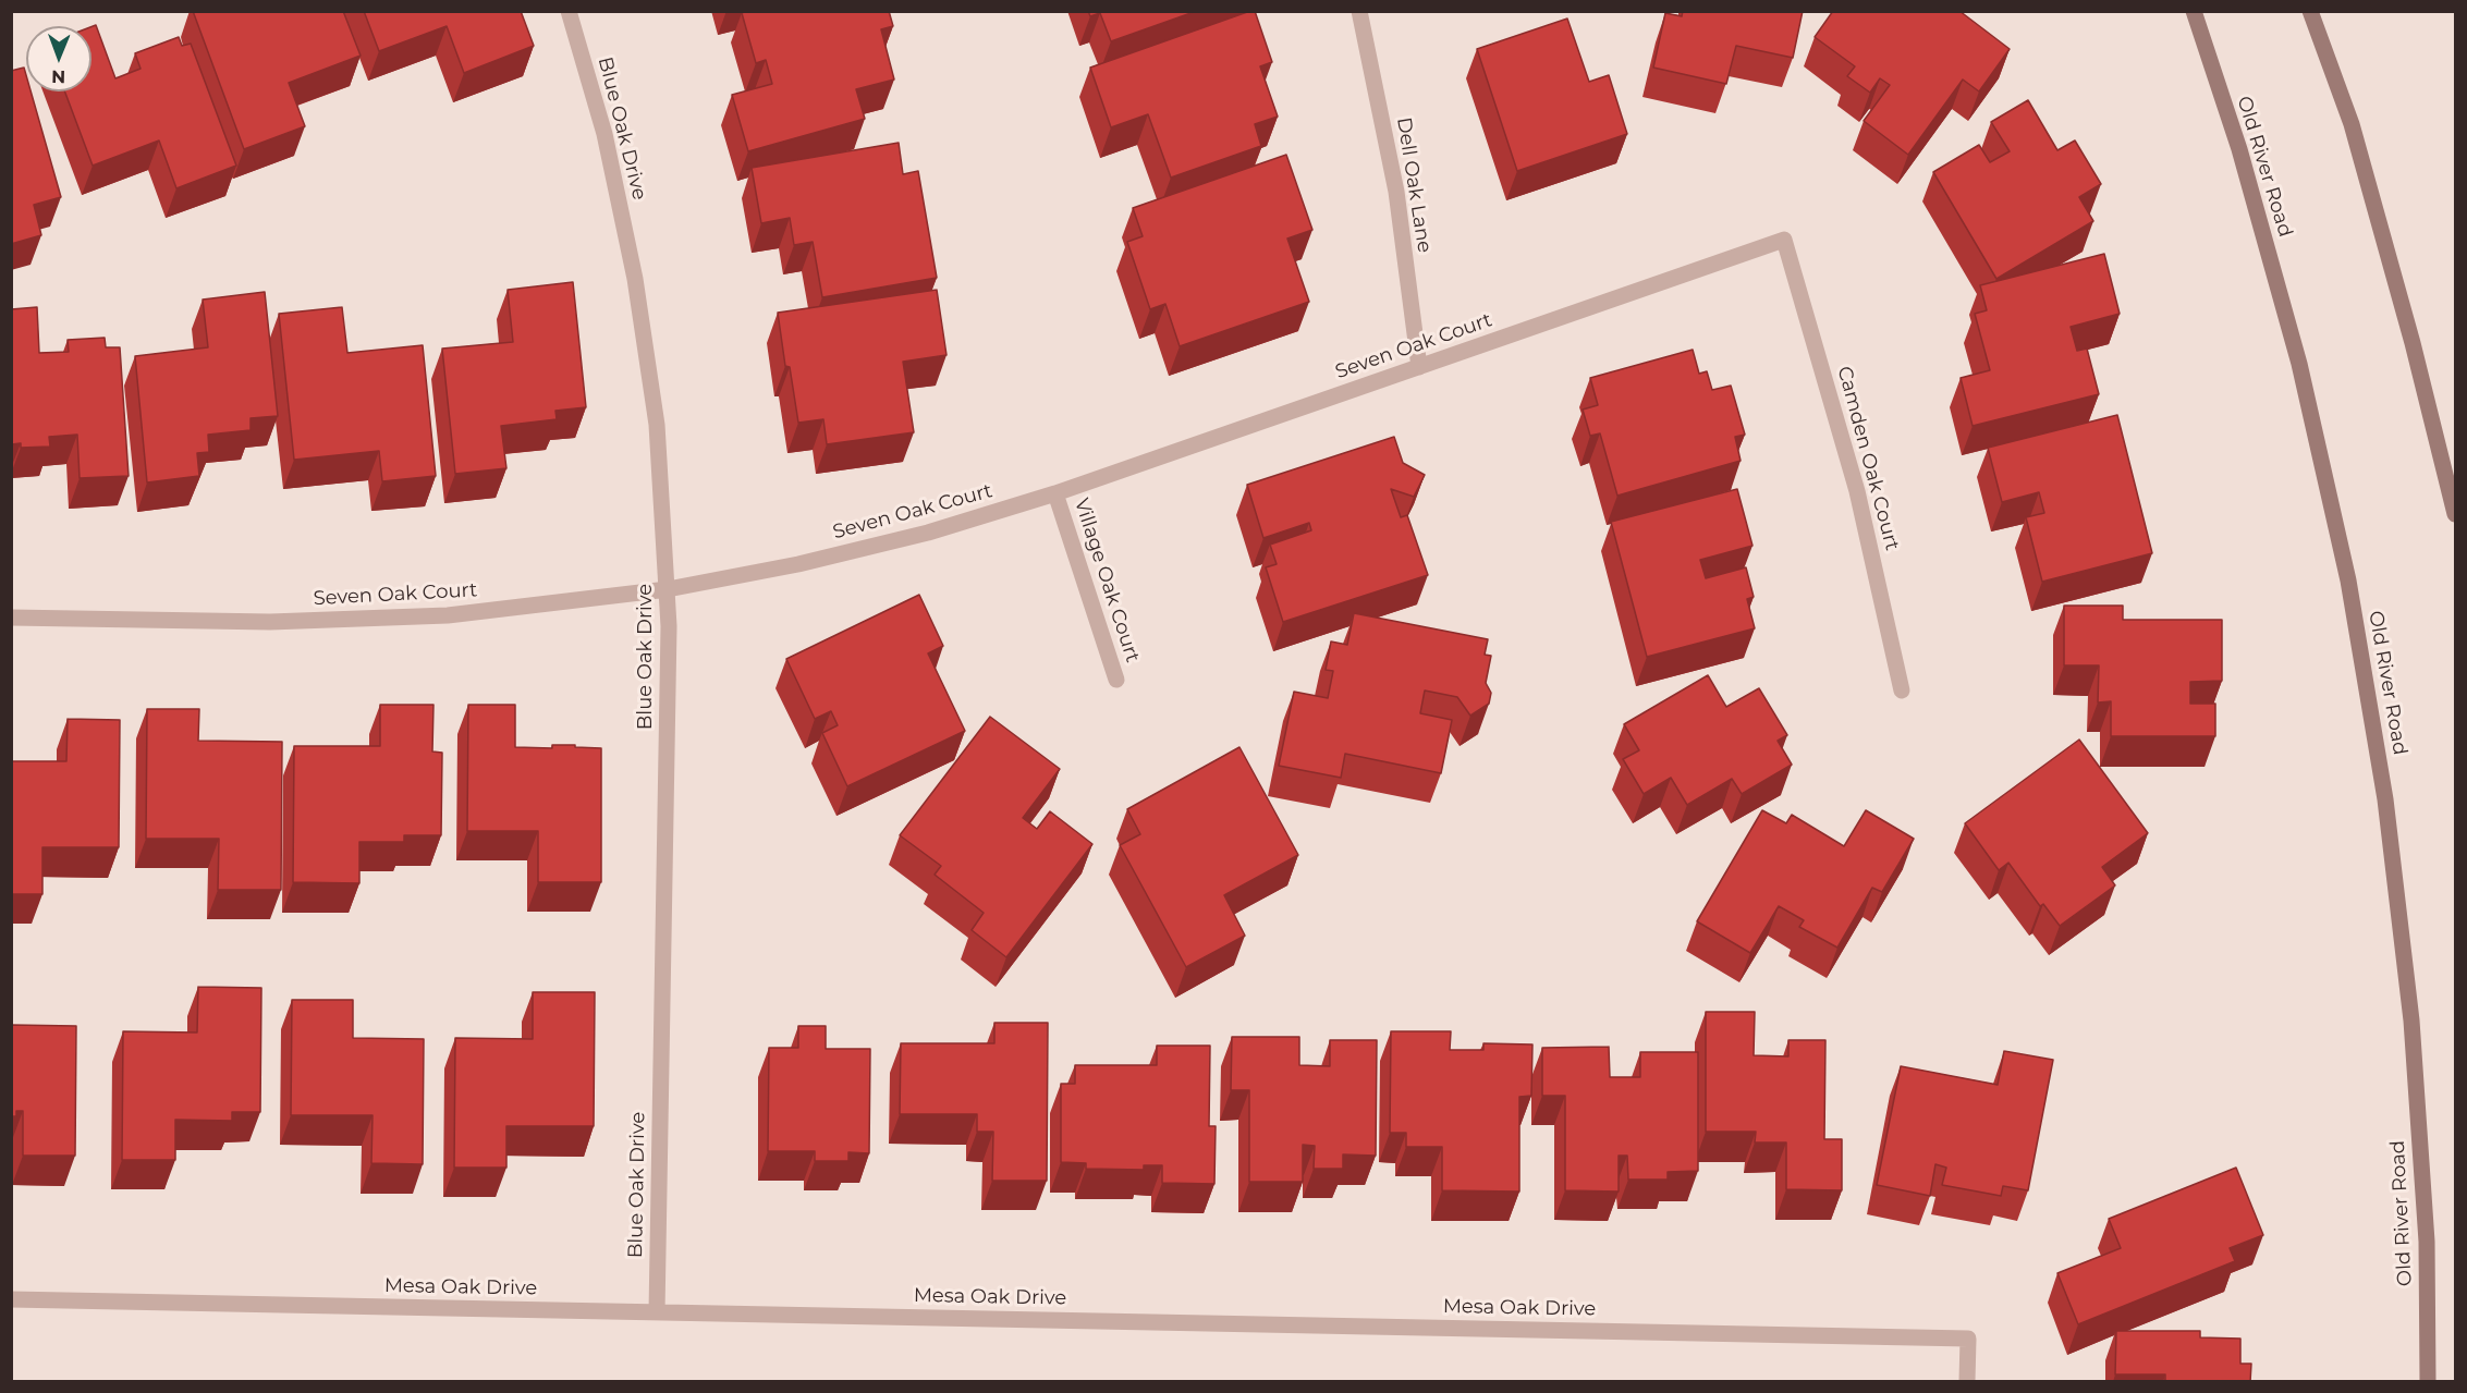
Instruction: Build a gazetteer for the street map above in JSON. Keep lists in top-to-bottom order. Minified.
{"streets":{"main road":["Old River Road"],"street":["Blue Oak Drive","Dell Oak Lane","Seven Oak Court","Camden Oak Court","Village Oak Court","Mesa Oak Drive"]},"crossings":[["Blue Oak Drive","Seven Oak Court"],["Blue Oak Drive","Mesa Oak Drive"],["Dell Oak Lane","Seven Oak Court"],["Seven Oak Court","Camden Oak Court"],["Seven Oak Court","Village Oak Court"]],"north":"bottom"}
